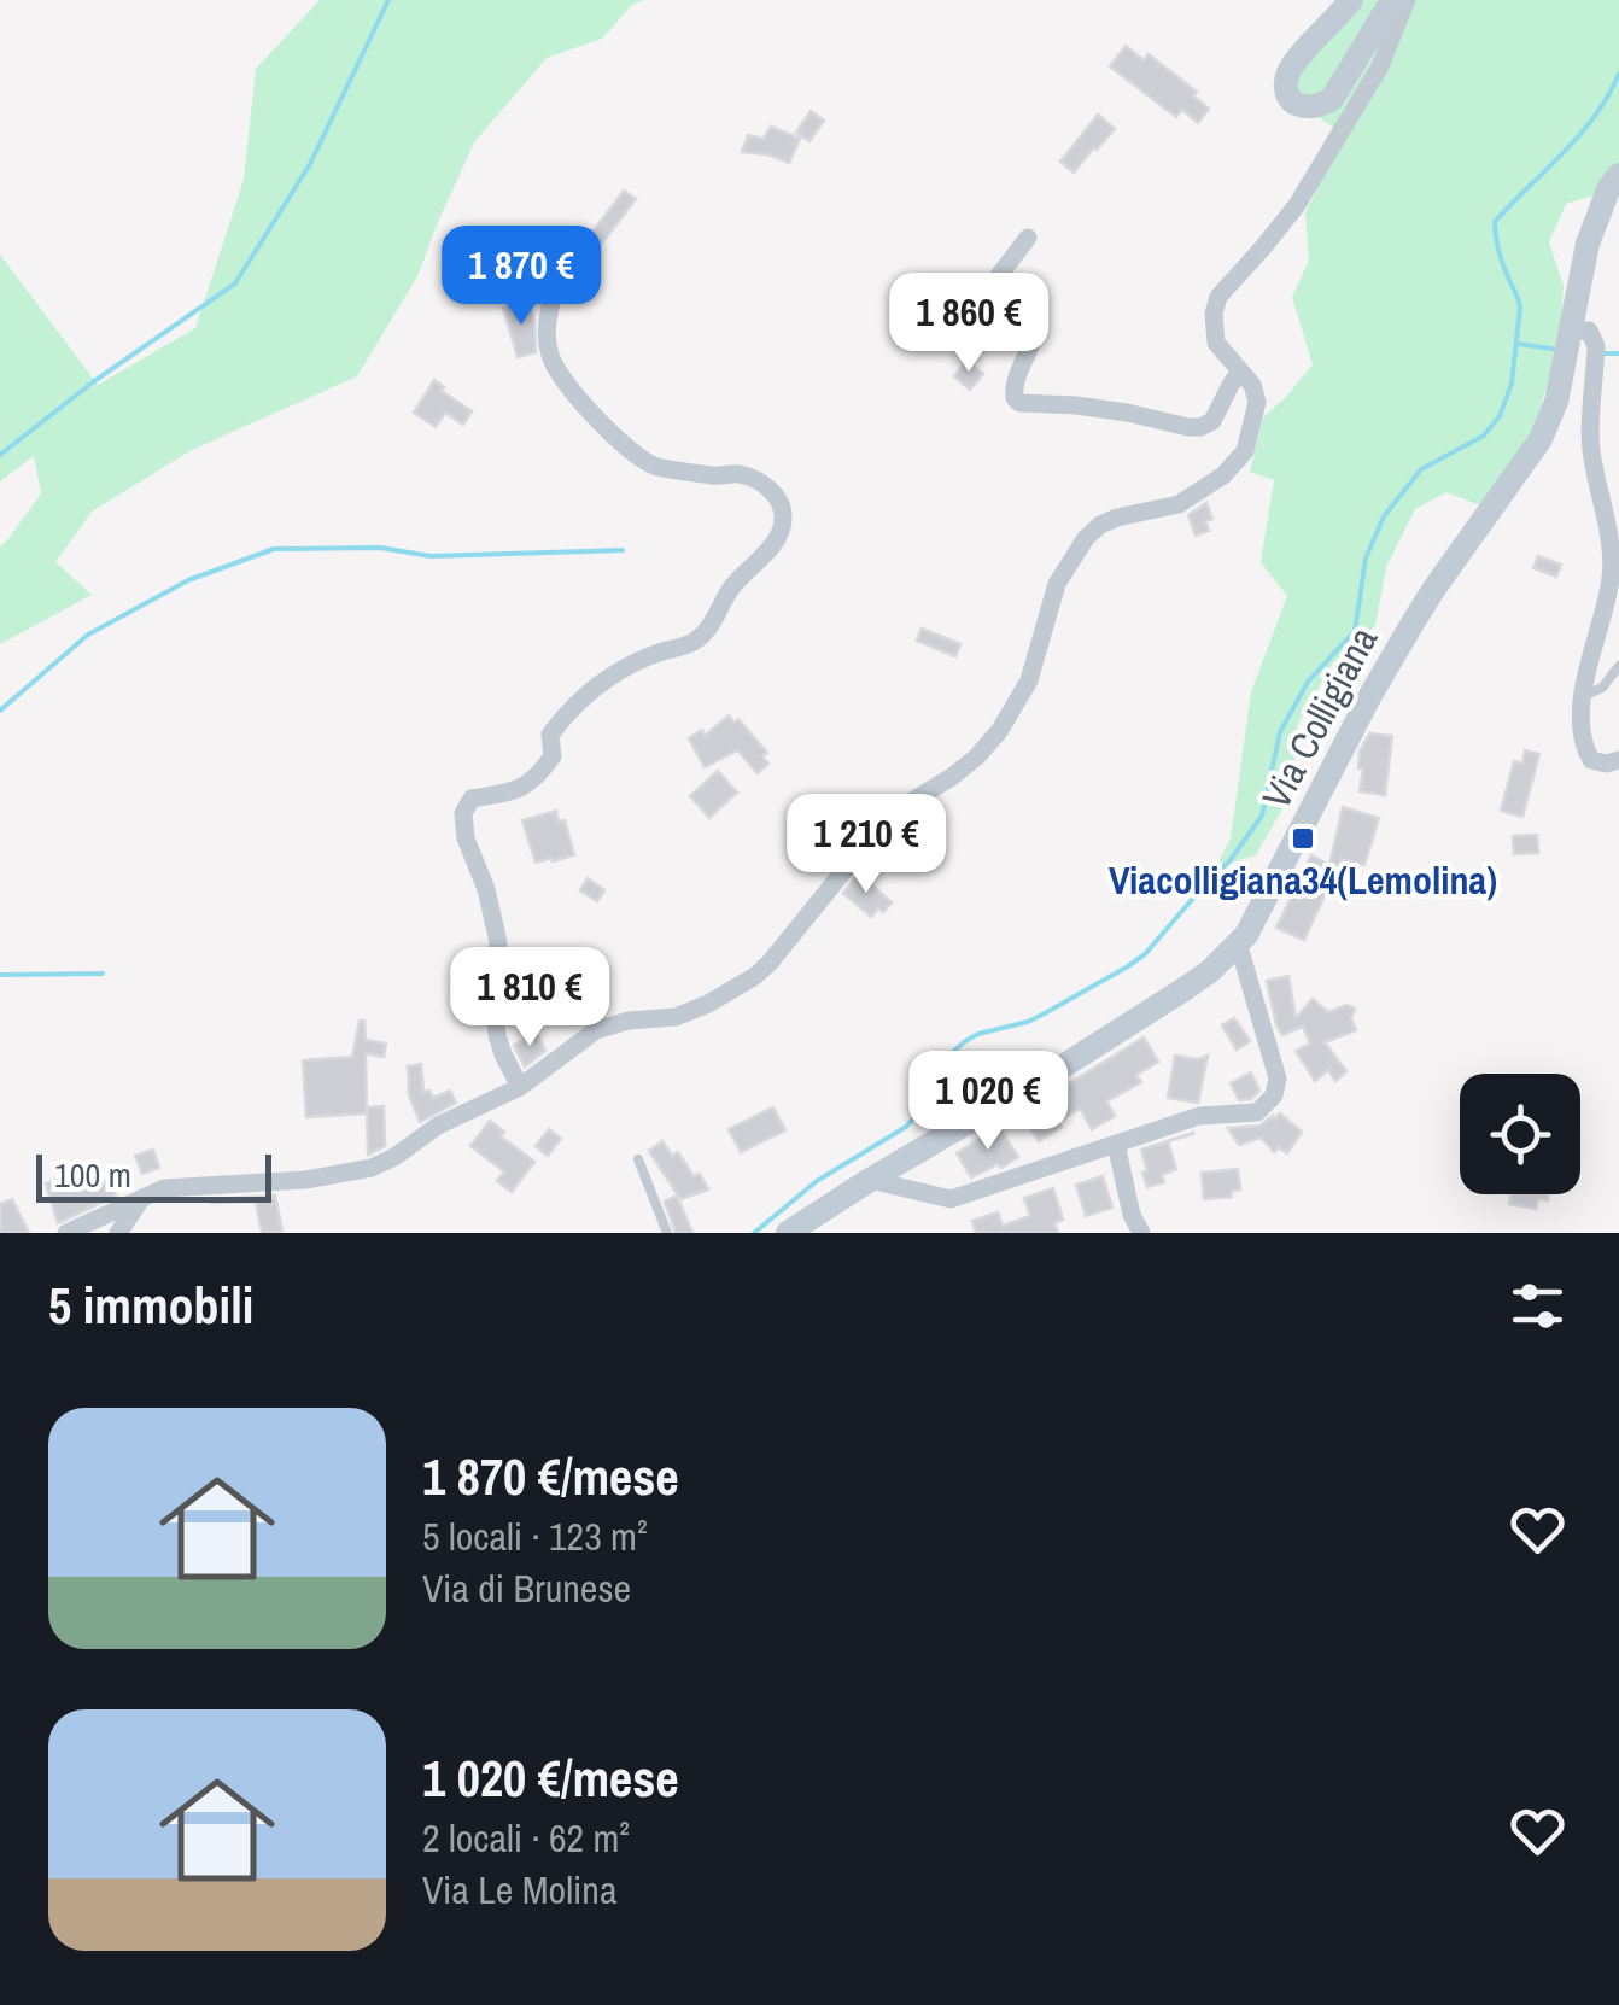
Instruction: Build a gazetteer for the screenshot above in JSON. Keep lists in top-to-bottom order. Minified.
{"streets":{"street":["Via Colligiana"]},"places":{"transit":["Viacolligiana34(Lemolina)"]},"scale_bar":"100 m","page":{"price":["1 870 €","1 860 €","1 210 €","1 810 €","1 020 €"],"scale":"100 m","heading":"5 immobili","list":[{"name":"1 870 €/mese","note":"5 locali · 123 m² · Via di Brunese"},{"name":"1 020 €/mese","note":"2 locali · 62 m² · Via Le Molina"}]}}
